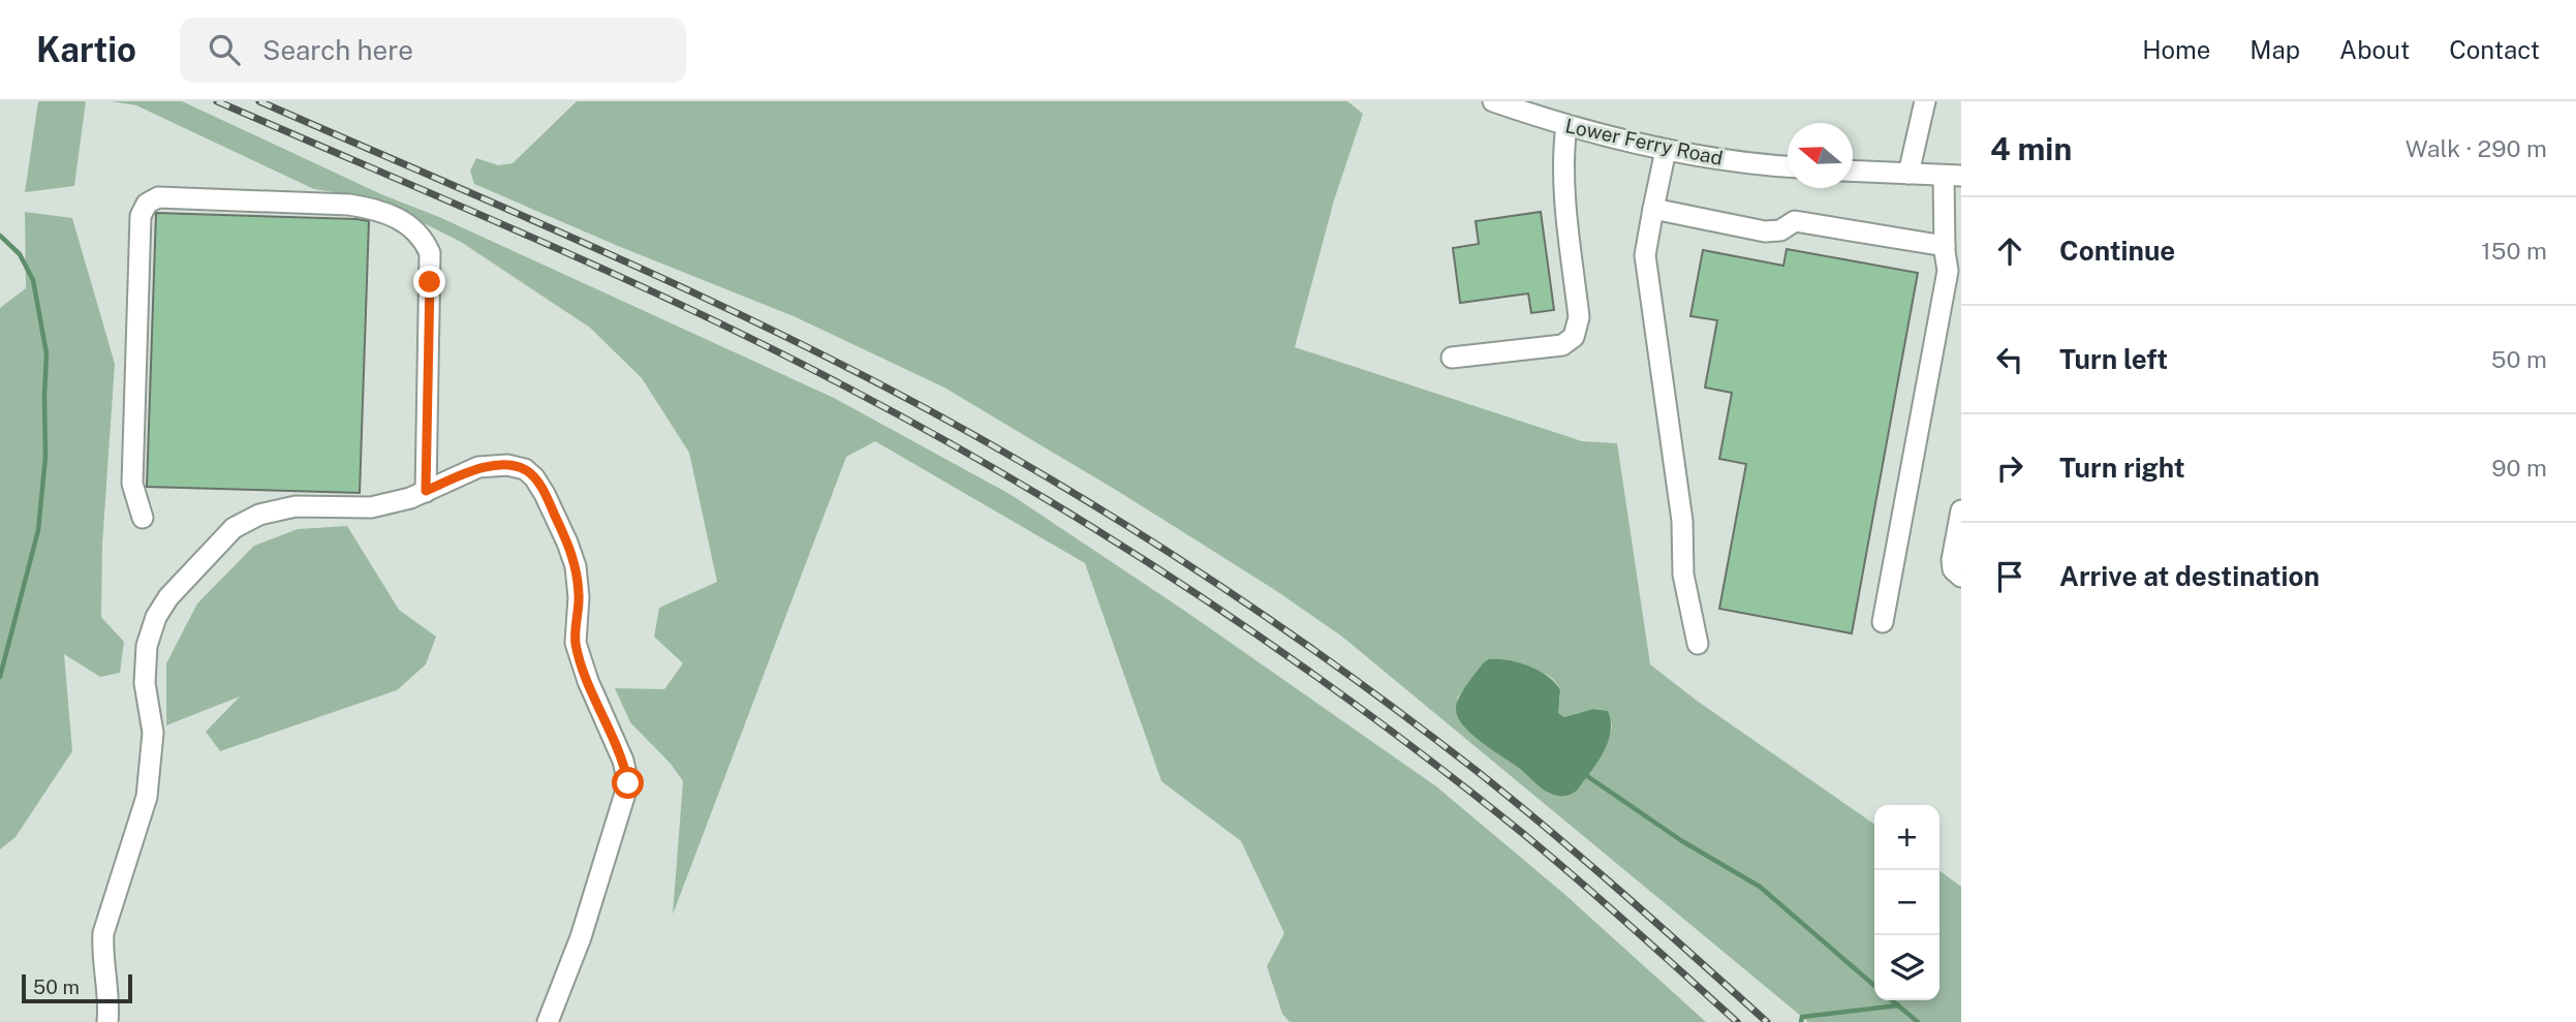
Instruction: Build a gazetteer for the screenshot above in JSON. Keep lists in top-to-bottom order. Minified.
{"streets":{"street":["Lower Ferry Road"]},"scale_bar":"50 m","north":"left","page":{"header":"Kartio","search":"Search here","nav":["Home","Map","About","Contact"],"heading":["4 min","Walk · 290 m"],"list":[["Continue","150 m"],["Turn left","50 m"],["Turn right","90 m"],"Arrive at destination"],"map_buttons":["+","−"],"scale":"50 m"}}
